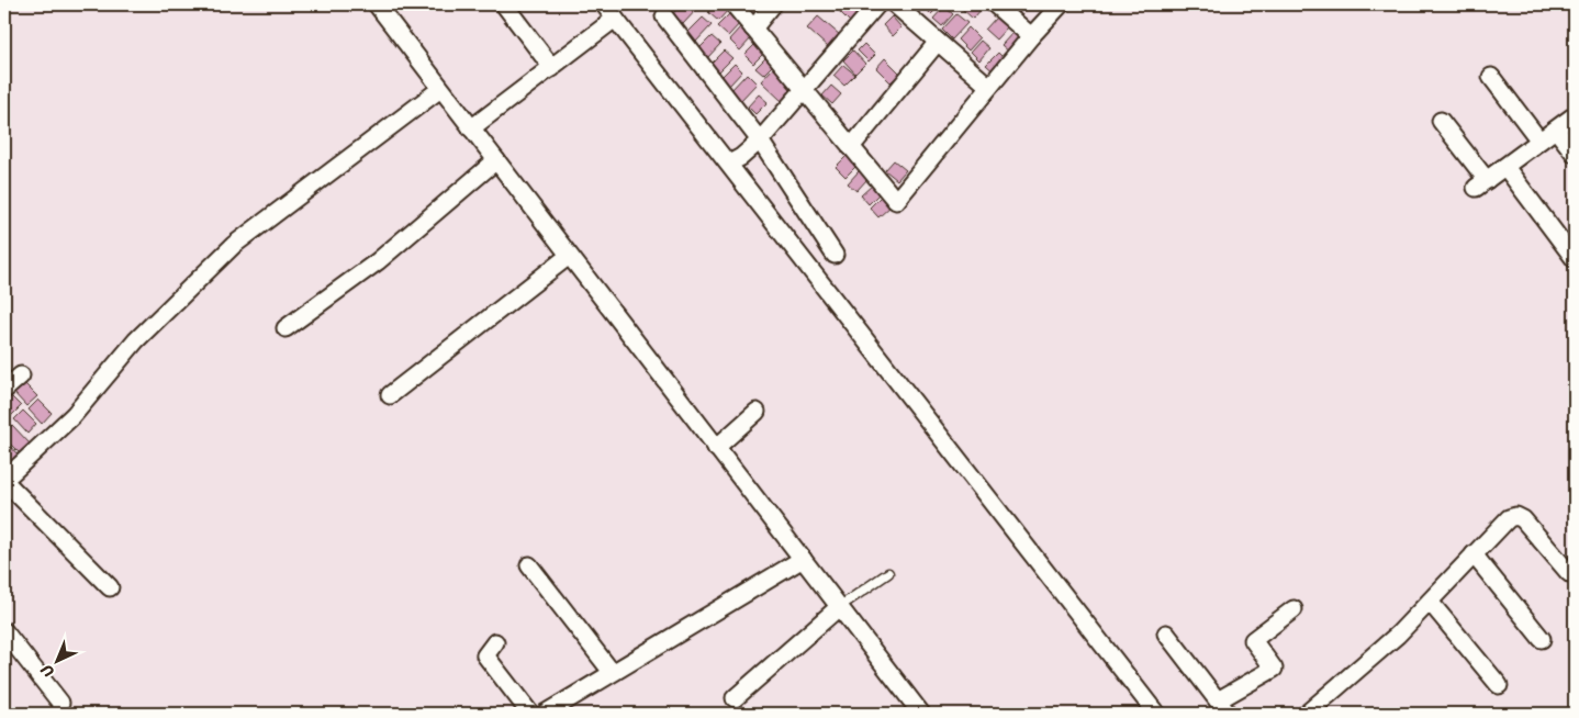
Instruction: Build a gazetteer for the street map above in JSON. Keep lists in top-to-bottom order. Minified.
{"north":"bottom left"}
